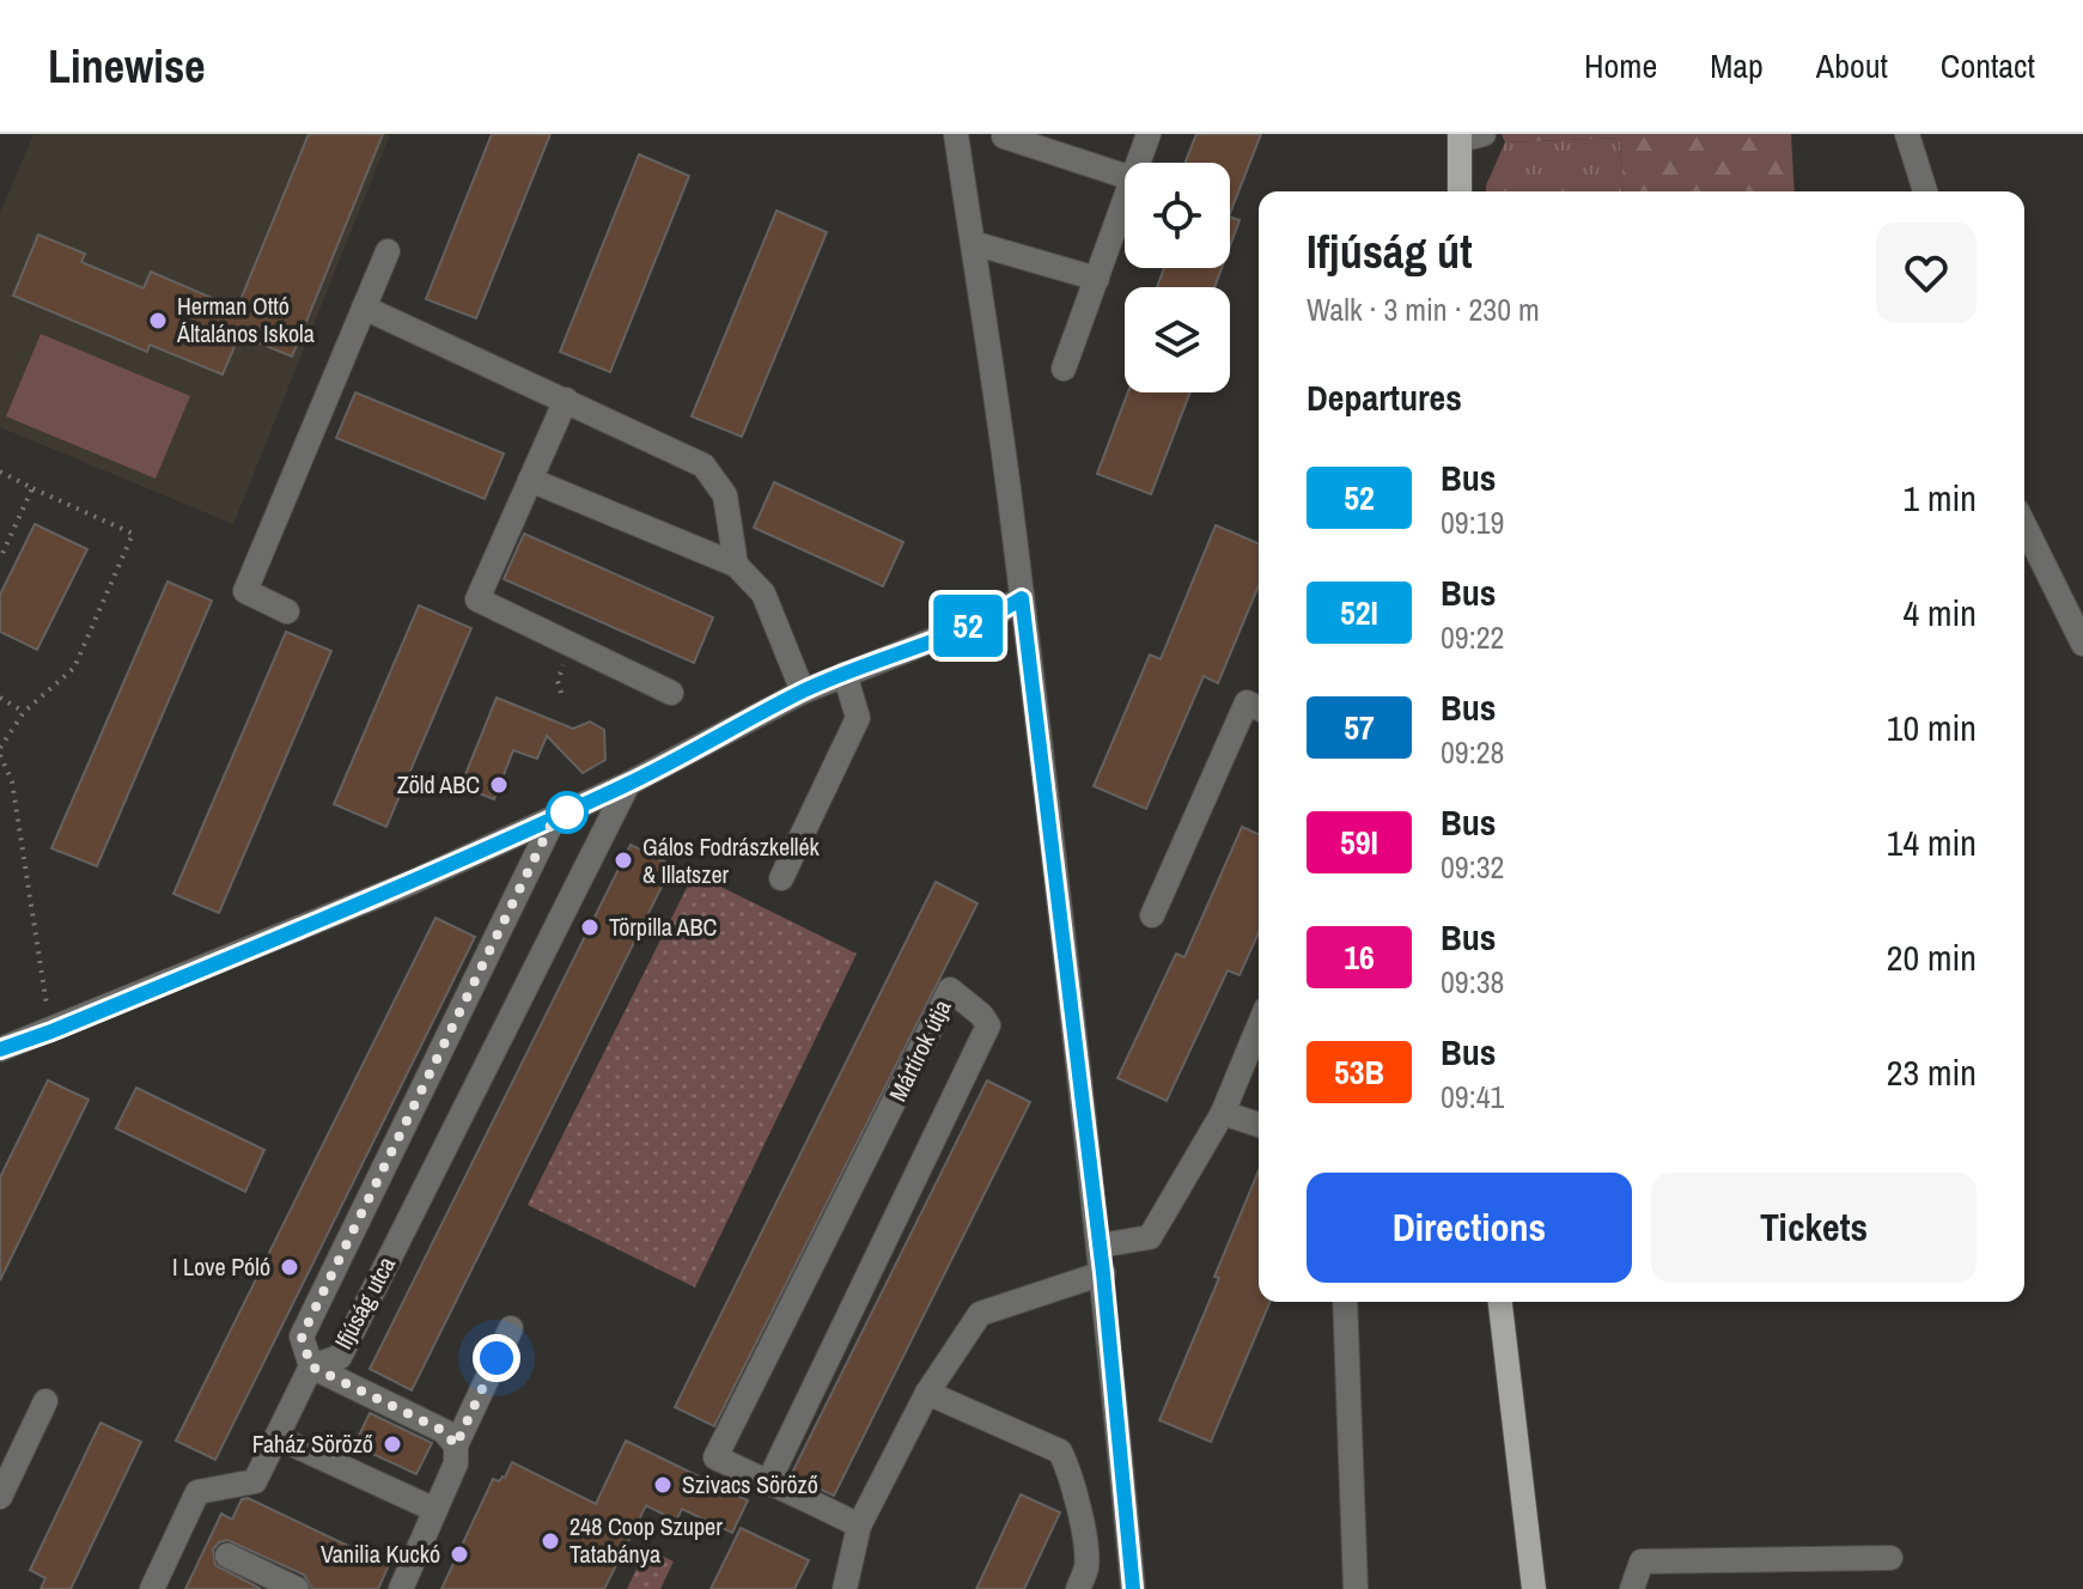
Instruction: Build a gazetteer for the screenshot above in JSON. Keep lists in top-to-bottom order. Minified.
{"streets":{"street":["Mártírok útja","Ifjúság utca"]},"places":["Herman Ottó Általános Iskola","Zöld ABC","Gálos Fodrászkellék & Illatszer","Törpilla ABC","I Love Póló","Faház Söröző","Szivacs Söröző","248 Coop Szuper Tatabánya","Vanilia Kuckó"],"lines":["bus line 52"],"page":{"header":"Linewise","nav":["Home","Map","About","Contact"],"on_map":"52","heading":[["Ifjúság út","Walk · 3 min · 230 m"],"Departures"],"list":[{"mark":"52","name":"Bus","note":"09:19","value":"1 min"},{"mark":"52I","name":"Bus","note":"09:22","value":"4 min"},{"mark":"57","name":"Bus","note":"09:28","value":"10 min"},{"mark":"59I","name":"Bus","note":"09:32","value":"14 min"},{"mark":"16","name":"Bus","note":"09:38","value":"20 min"},{"mark":"53B","name":"Bus","note":"09:41","value":"23 min"}],"buttons":["Directions","Tickets"]}}
